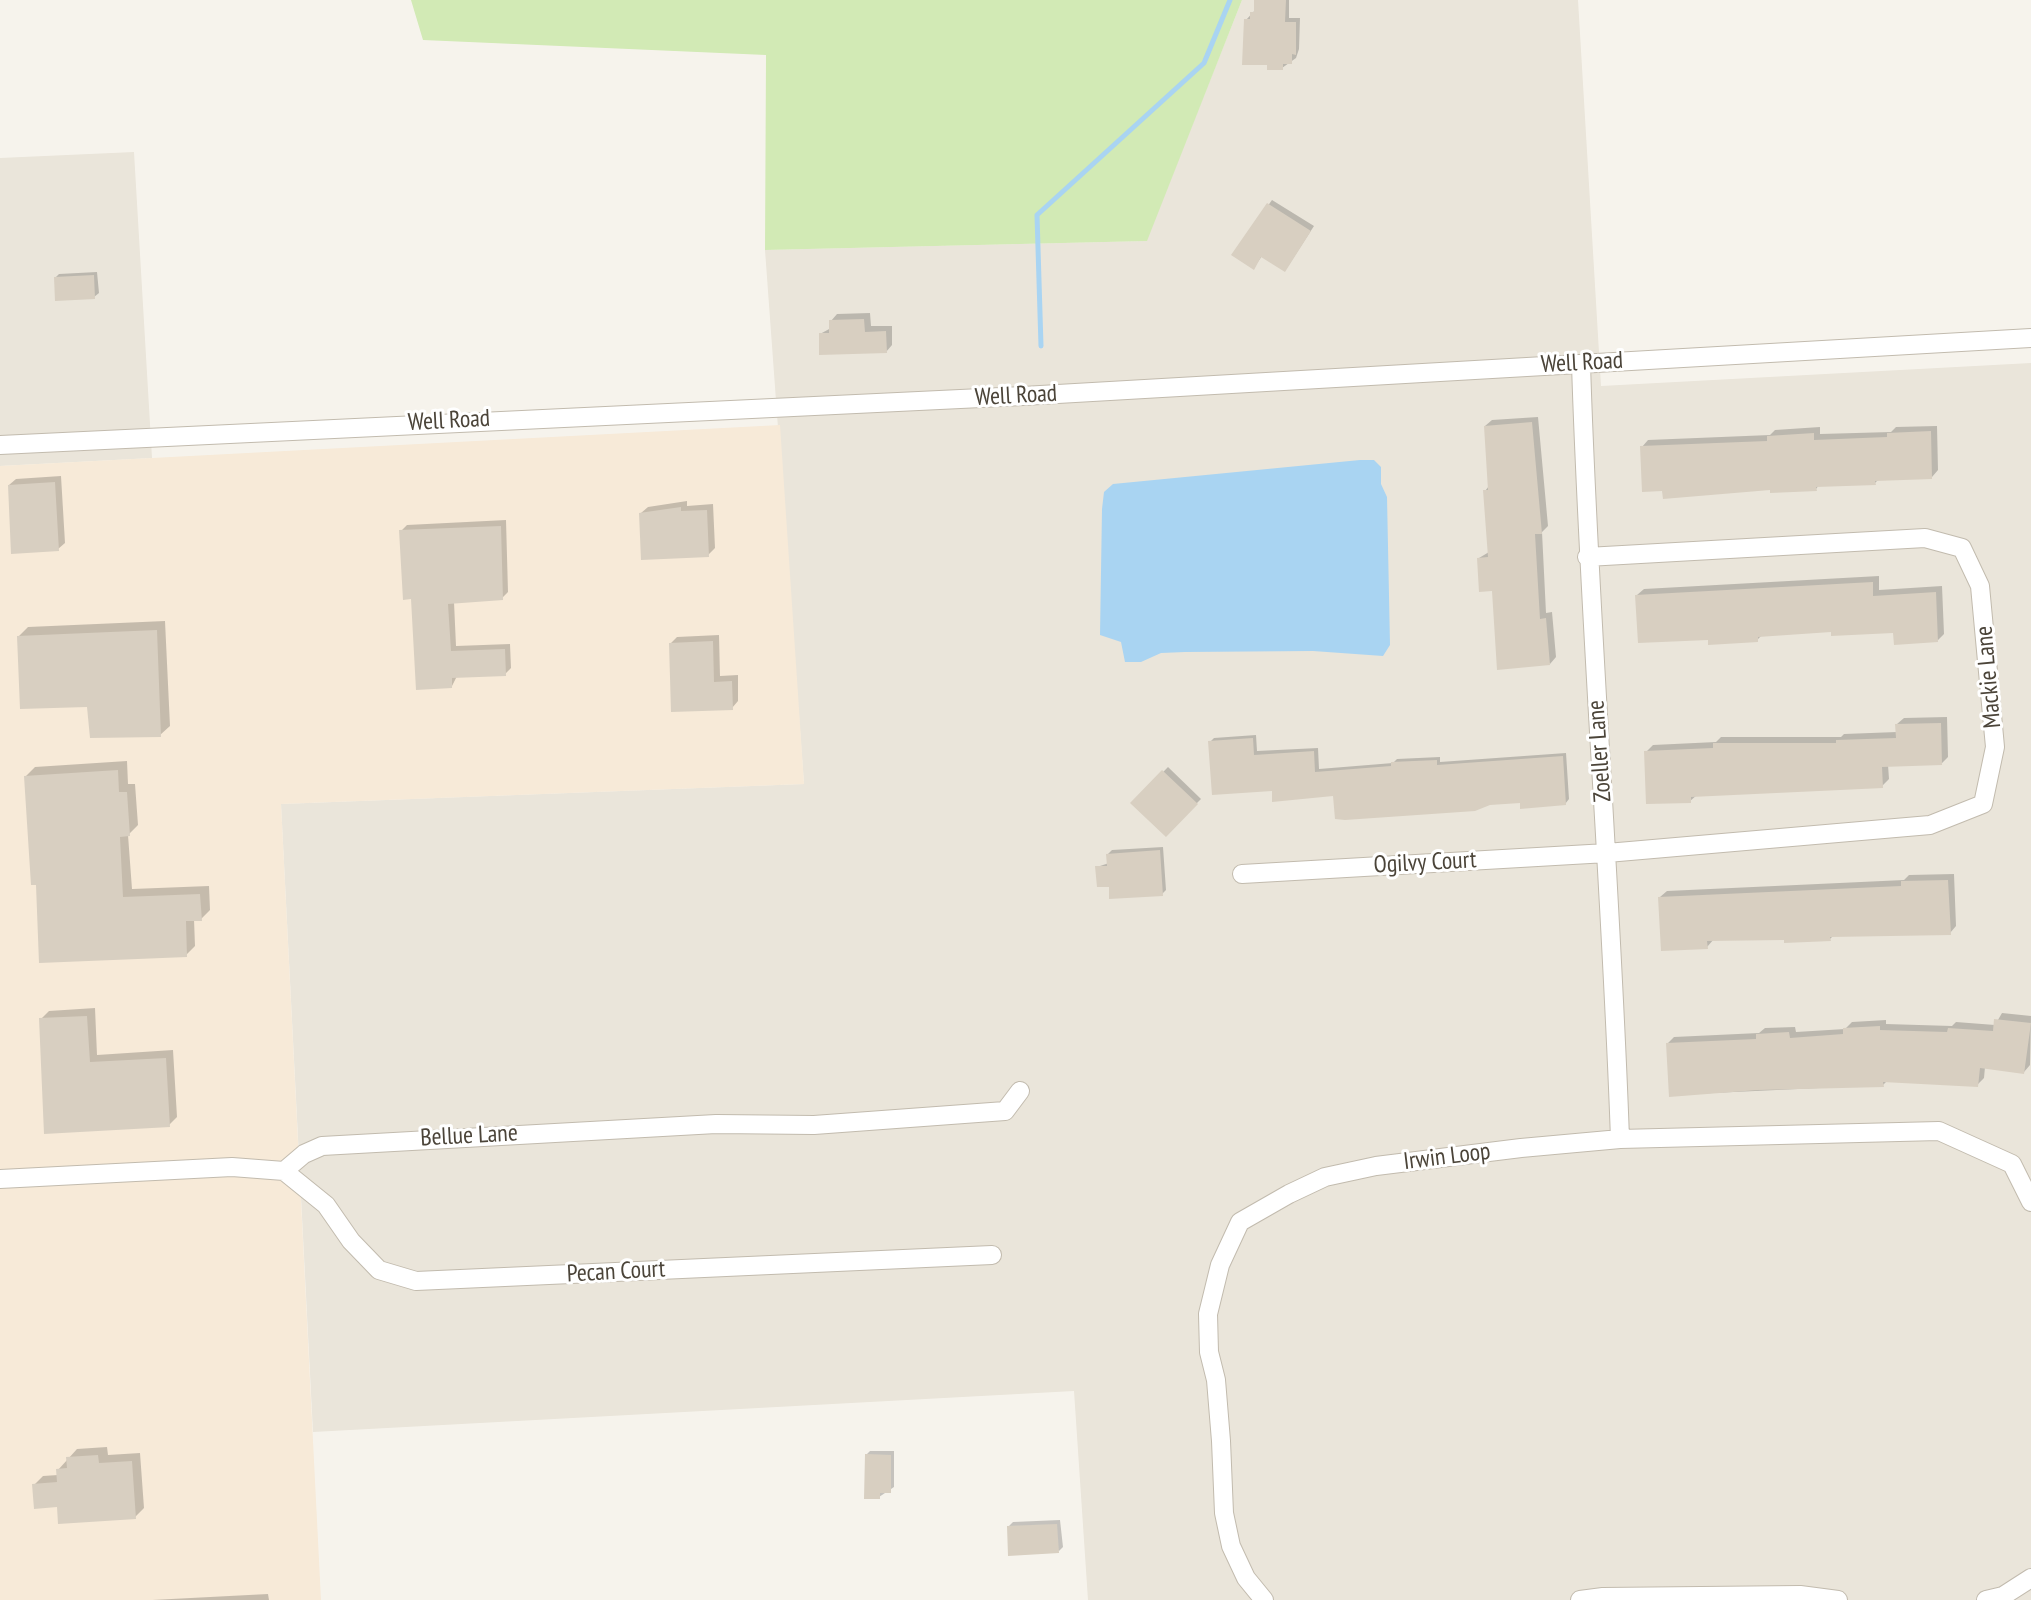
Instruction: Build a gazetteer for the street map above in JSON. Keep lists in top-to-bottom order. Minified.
{"streets":{"street":["Well Road","Mackie Lane","Zoeller Lane","Ogilvy Court","Bellue Lane","Irwin Loop","Pecan Court"]},"crossings":[["Well Road","Zoeller Lane"],["Mackie Lane","Zoeller Lane"],["Mackie Lane","Ogilvy Court"],["Zoeller Lane","Ogilvy Court"],["Zoeller Lane","Irwin Loop"],["Bellue Lane","Pecan Court"]]}
